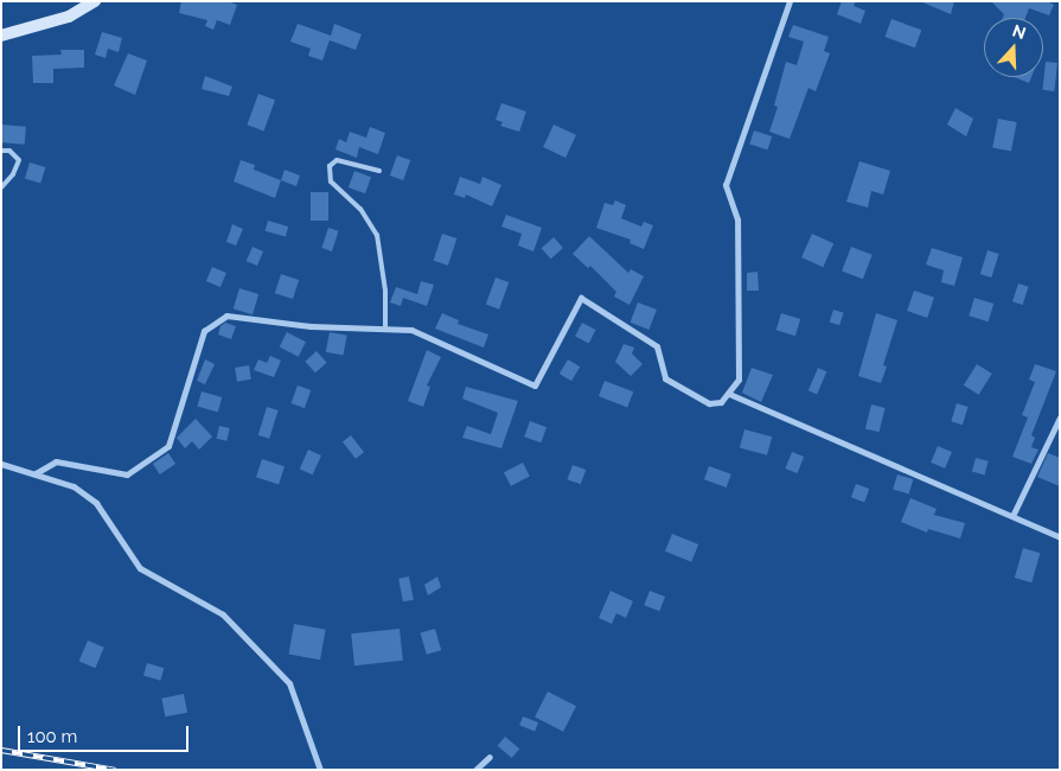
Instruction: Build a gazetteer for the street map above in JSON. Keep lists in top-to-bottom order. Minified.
{"scale_bar":"100 m","north":"top"}
